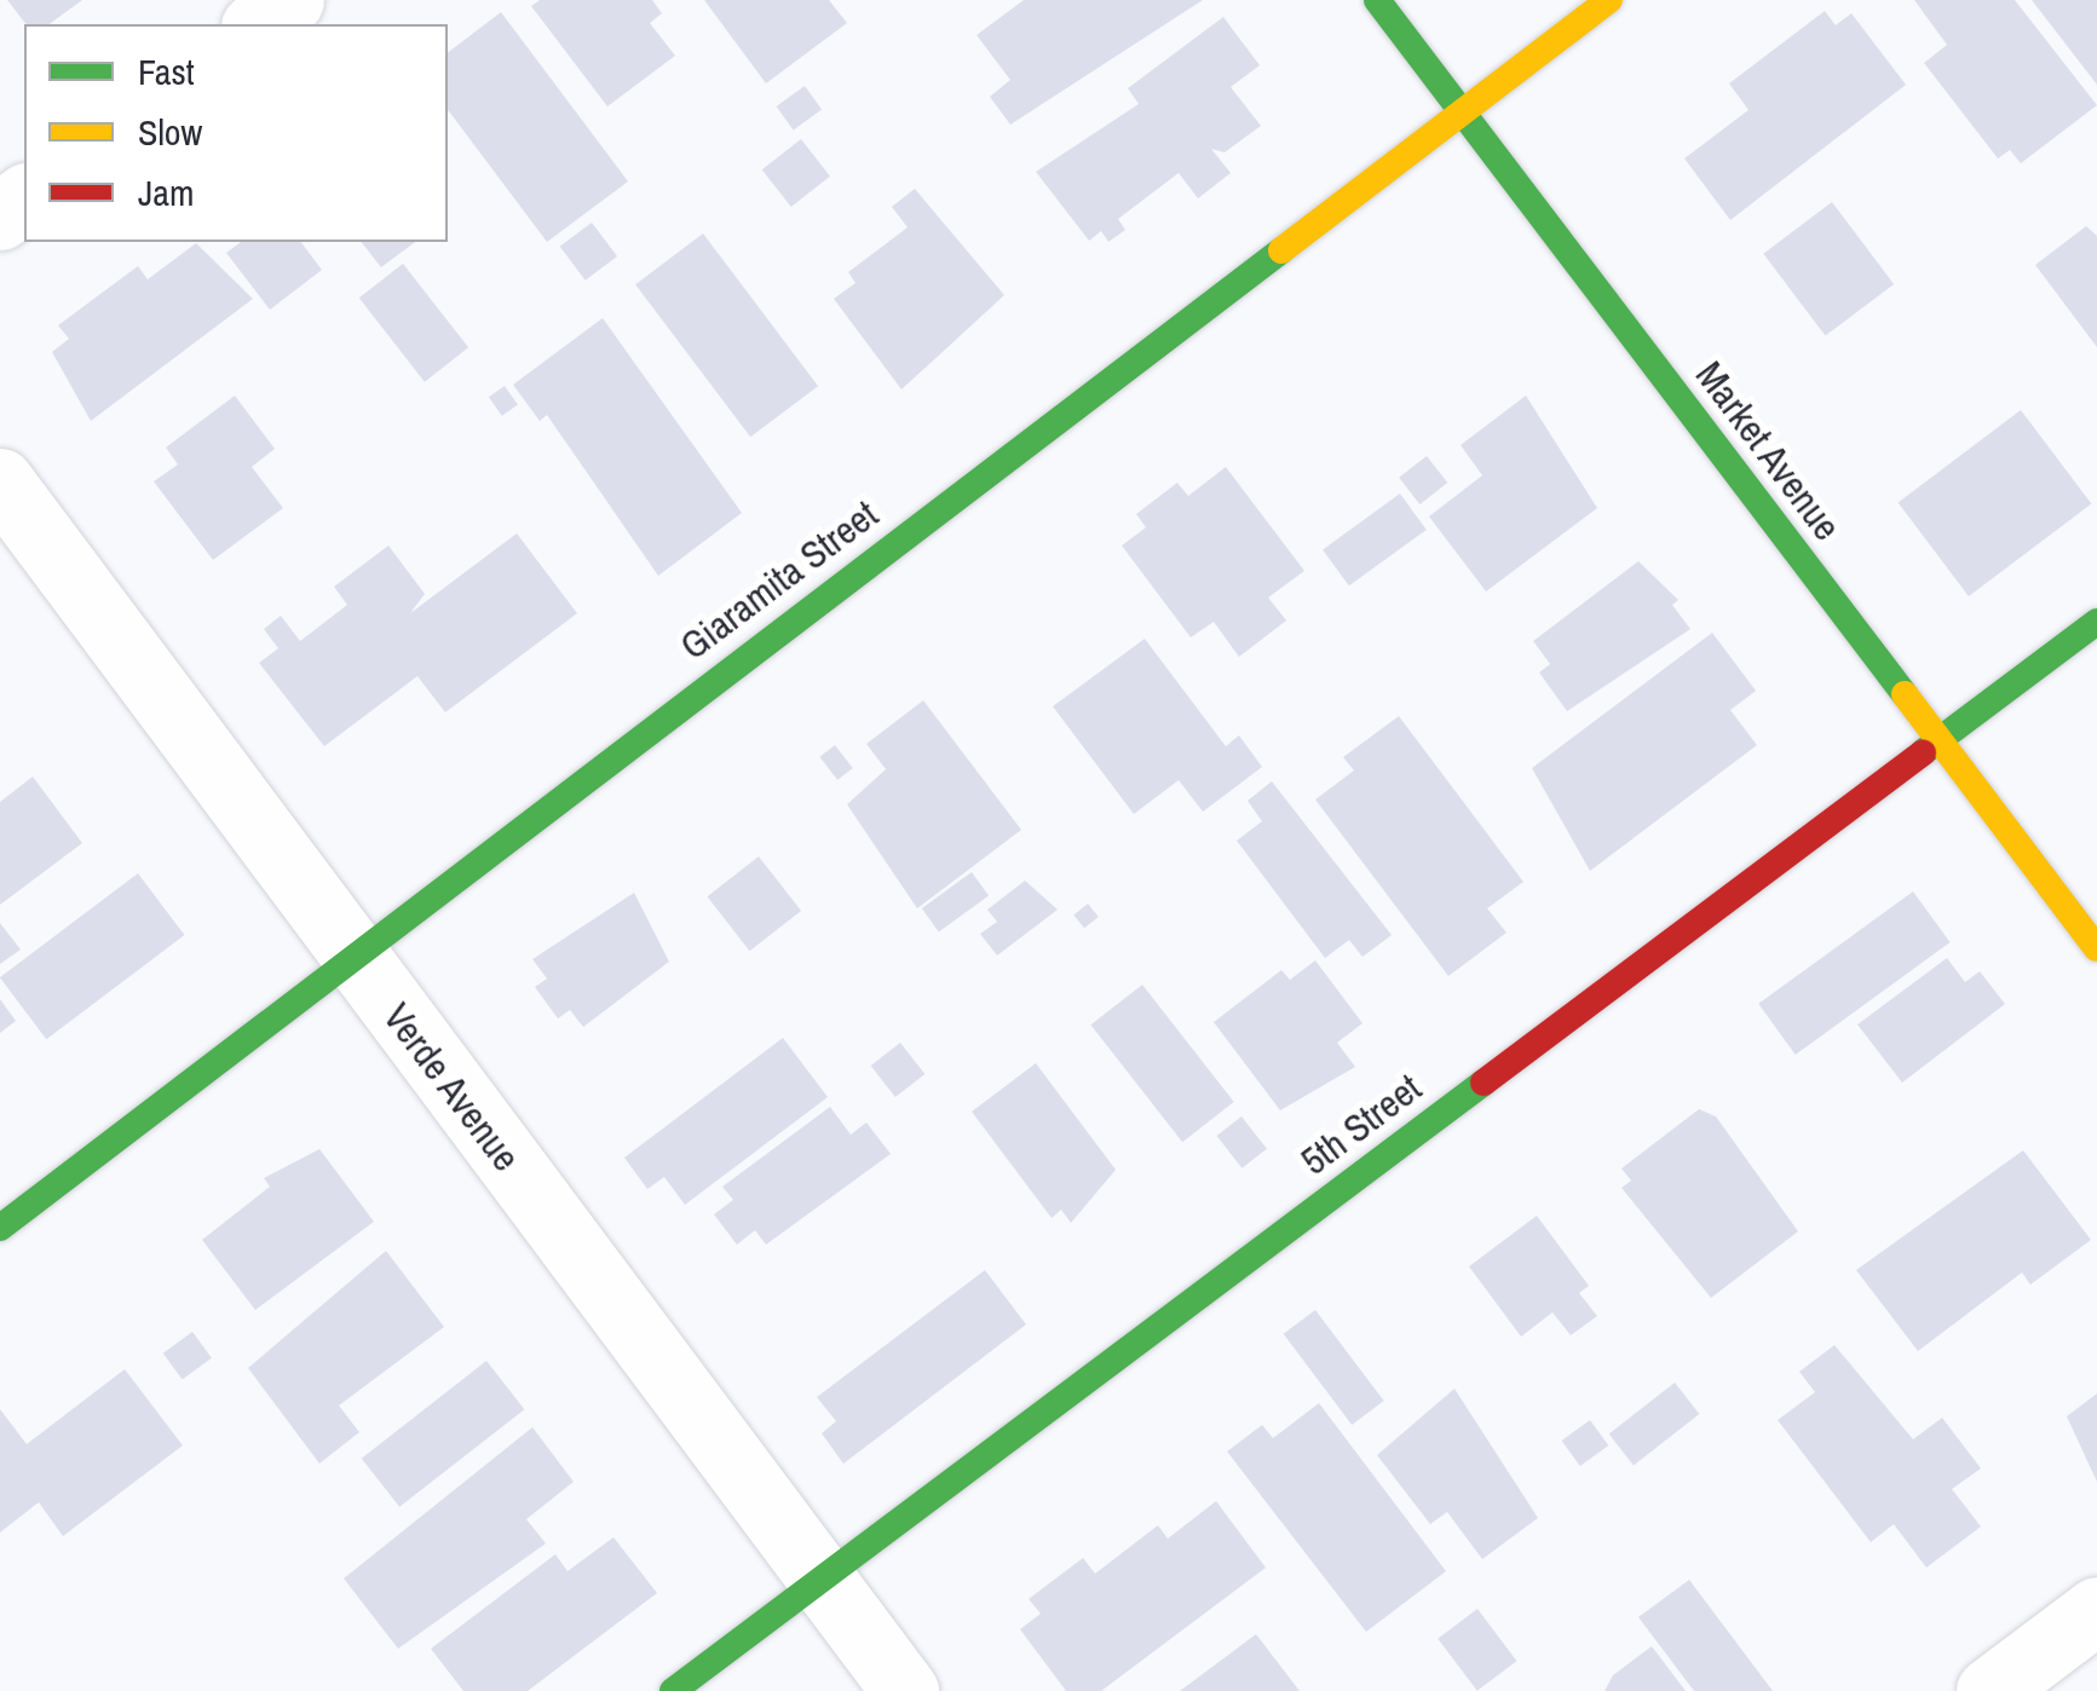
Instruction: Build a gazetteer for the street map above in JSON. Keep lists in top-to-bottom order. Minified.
{"streets":{"street":["Market Avenue","Giaramita Street","Verde Avenue","5th Street"]},"crossings":[["Market Avenue","Giaramita Street"],["Market Avenue","5th Street"],["Giaramita Street","Verde Avenue"],["Verde Avenue","5th Street"]],"legend":["Fast","Slow","Jam"]}
